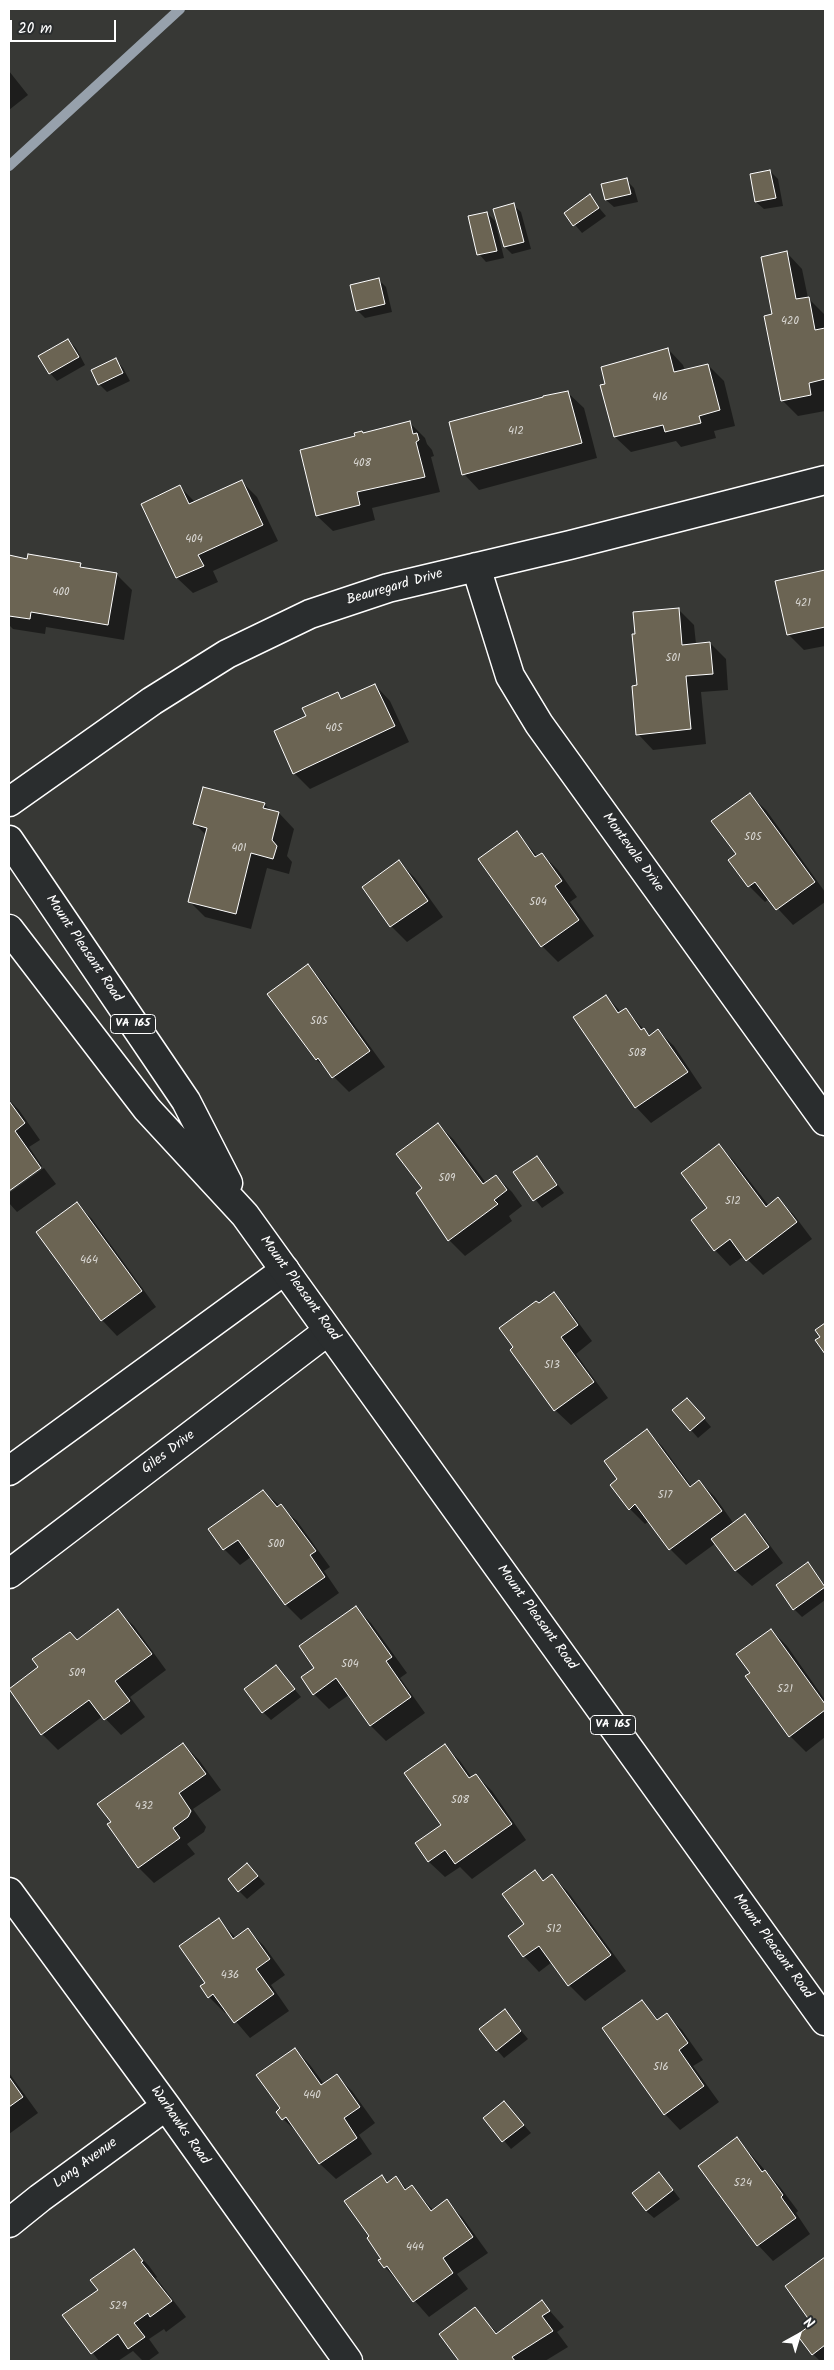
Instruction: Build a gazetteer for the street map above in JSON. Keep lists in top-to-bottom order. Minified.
{"streets":{"main road":["Beauregard Drive","Montevale Drive","Mount Pleasant Road","VA 165","Giles Drive","Warhawks Road","Long Avenue"]},"crossings":[["Beauregard Drive","Montevale Drive"],["Mount Pleasant Road","Giles Drive"],["Warhawks Road","Long Avenue"]],"house_numbers":["420","416","412","408","404","400","421","501","405","505","401","504","505","508","509","512","464","513","517","500","504","509","521","508","432","512","436","516","440","524","444","529"],"scale_bar":"20 m","north":"top right"}
